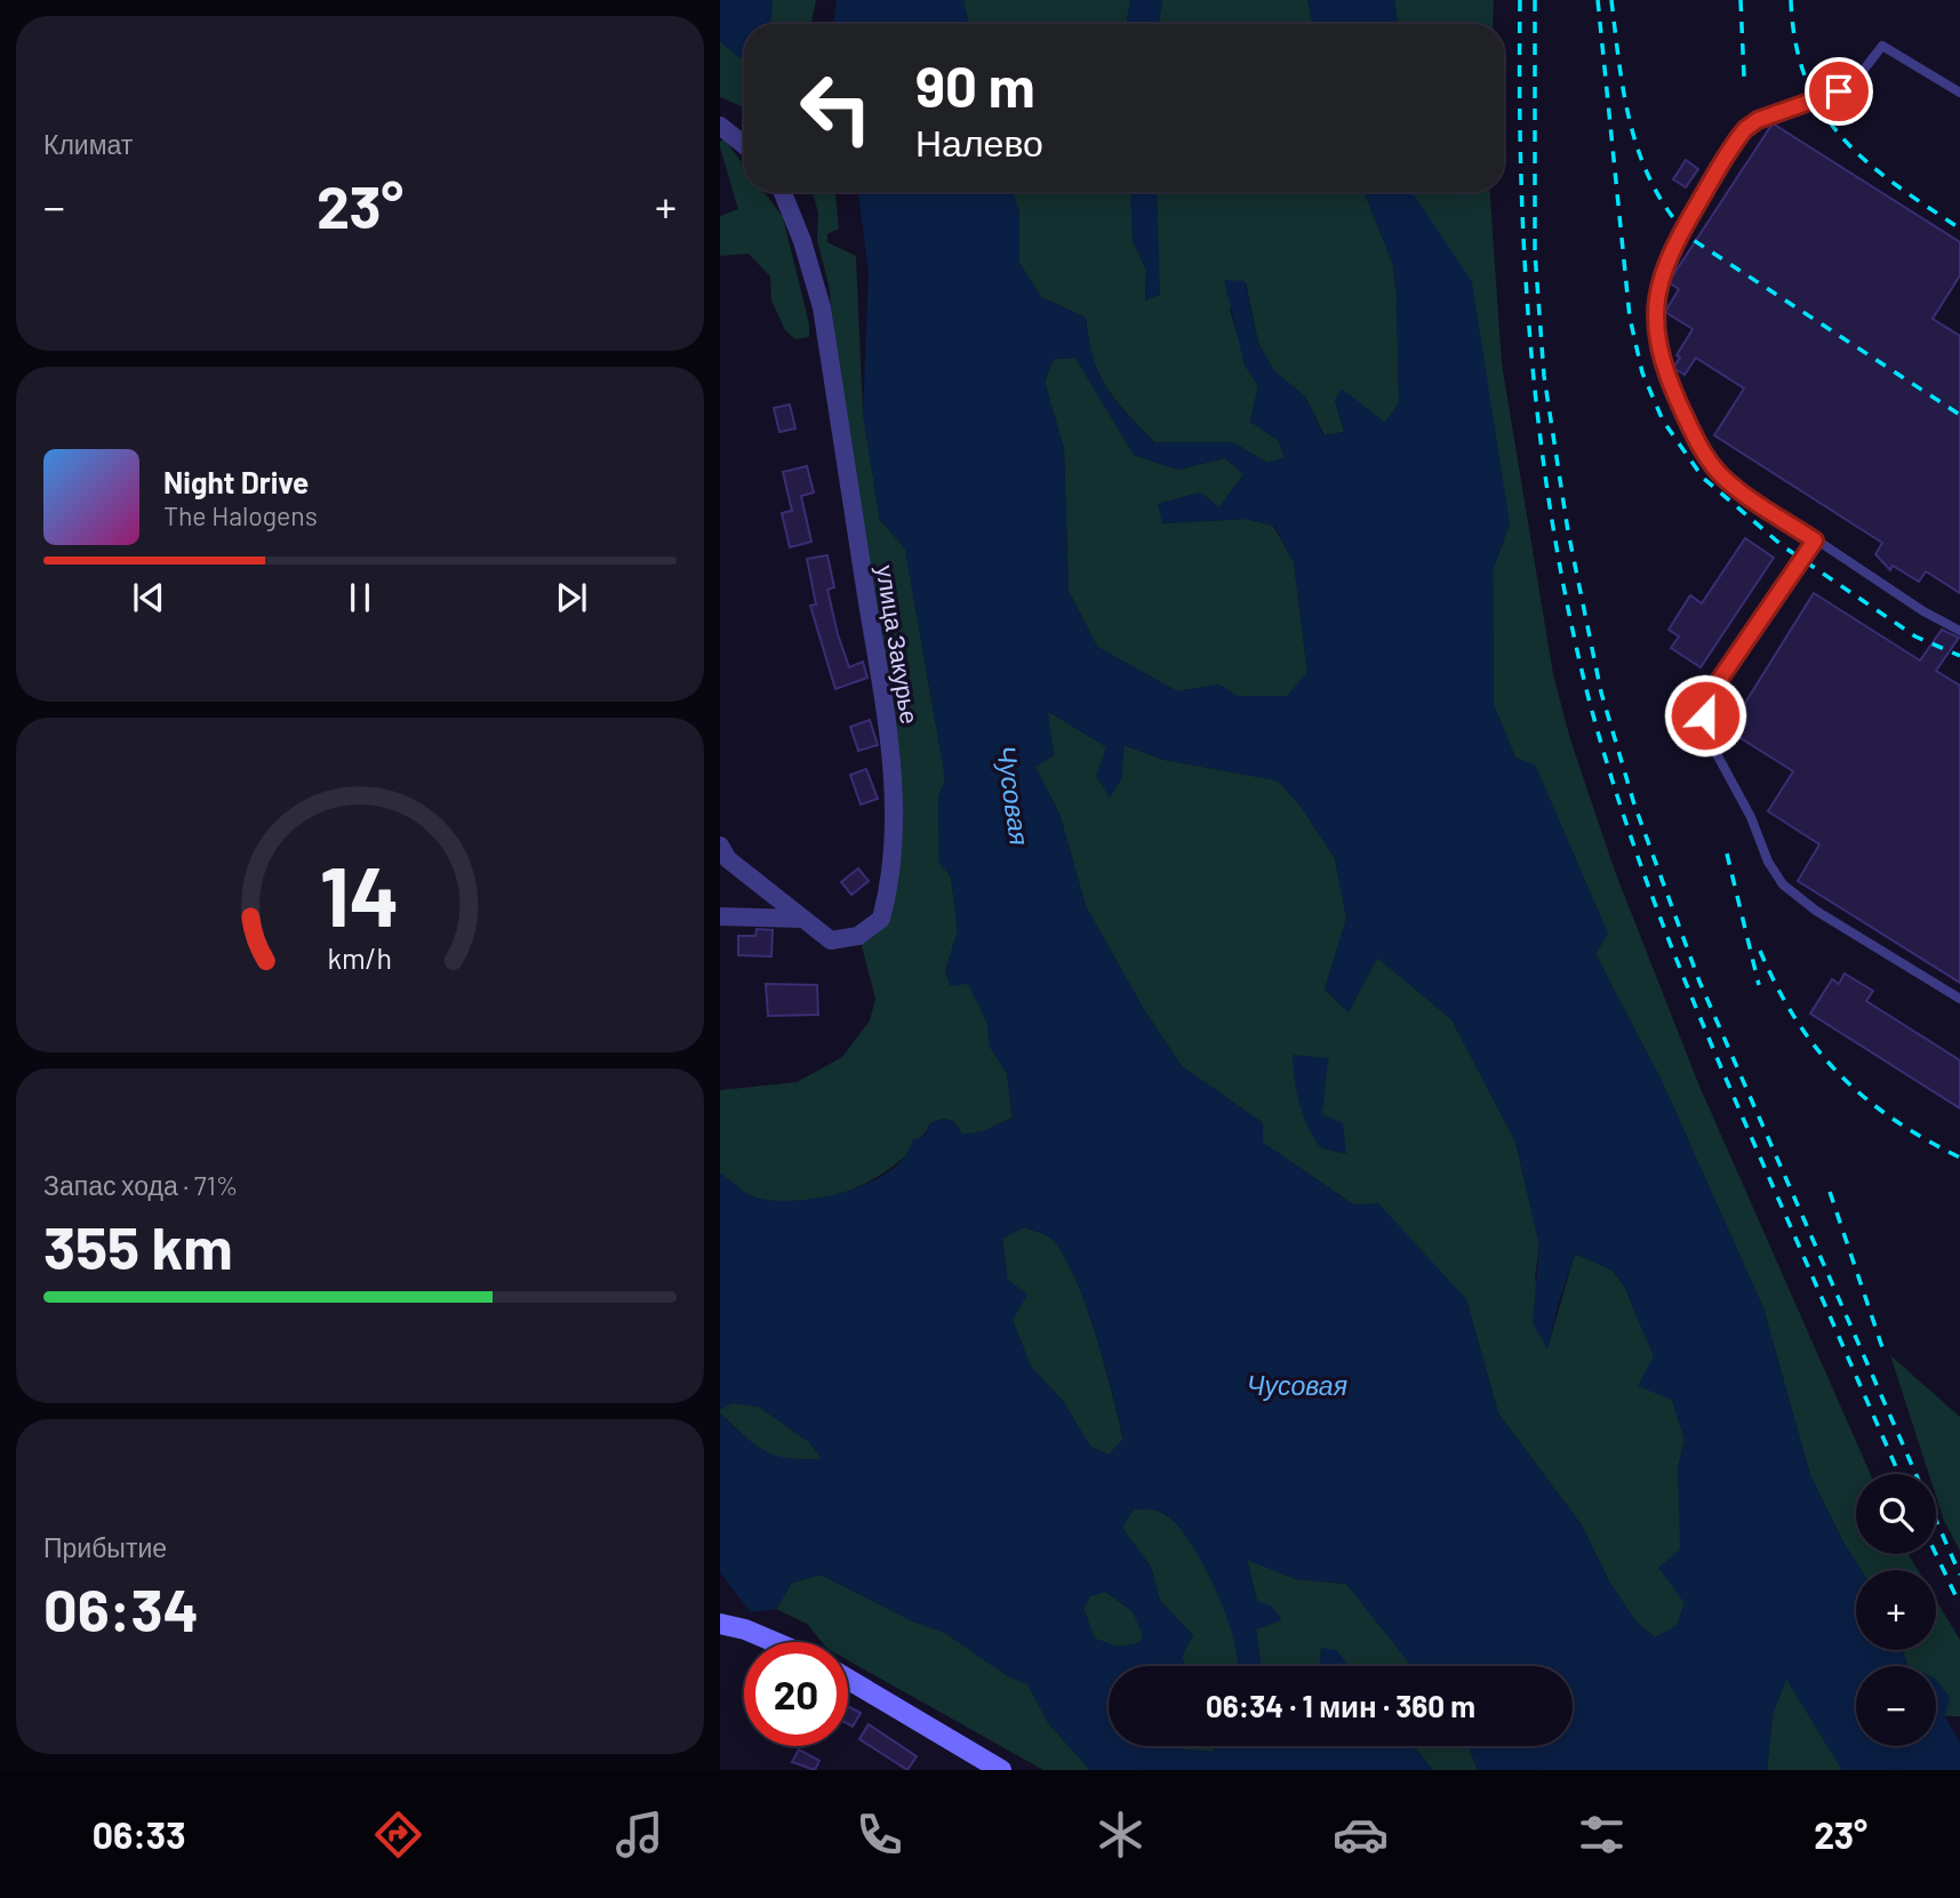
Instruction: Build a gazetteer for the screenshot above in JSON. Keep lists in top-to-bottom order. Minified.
{"streets":{"street":["улица Закурье"]},"water":["Чусовая"],"page":{"tile":["Климат",["Запас хода · 71%","355 km"],["Прибытие","06:34"]],"turn":["90 m","Налево"],"heat":["−","23°","+"],"song":["Night Drive","The Halogens"],"map_buttons":["+","−"],"limit":"20","trip":"06:34 · 1 мин · 360 m","tabs":["06:33","23°"],"gauge":["14","km/h"]}}
